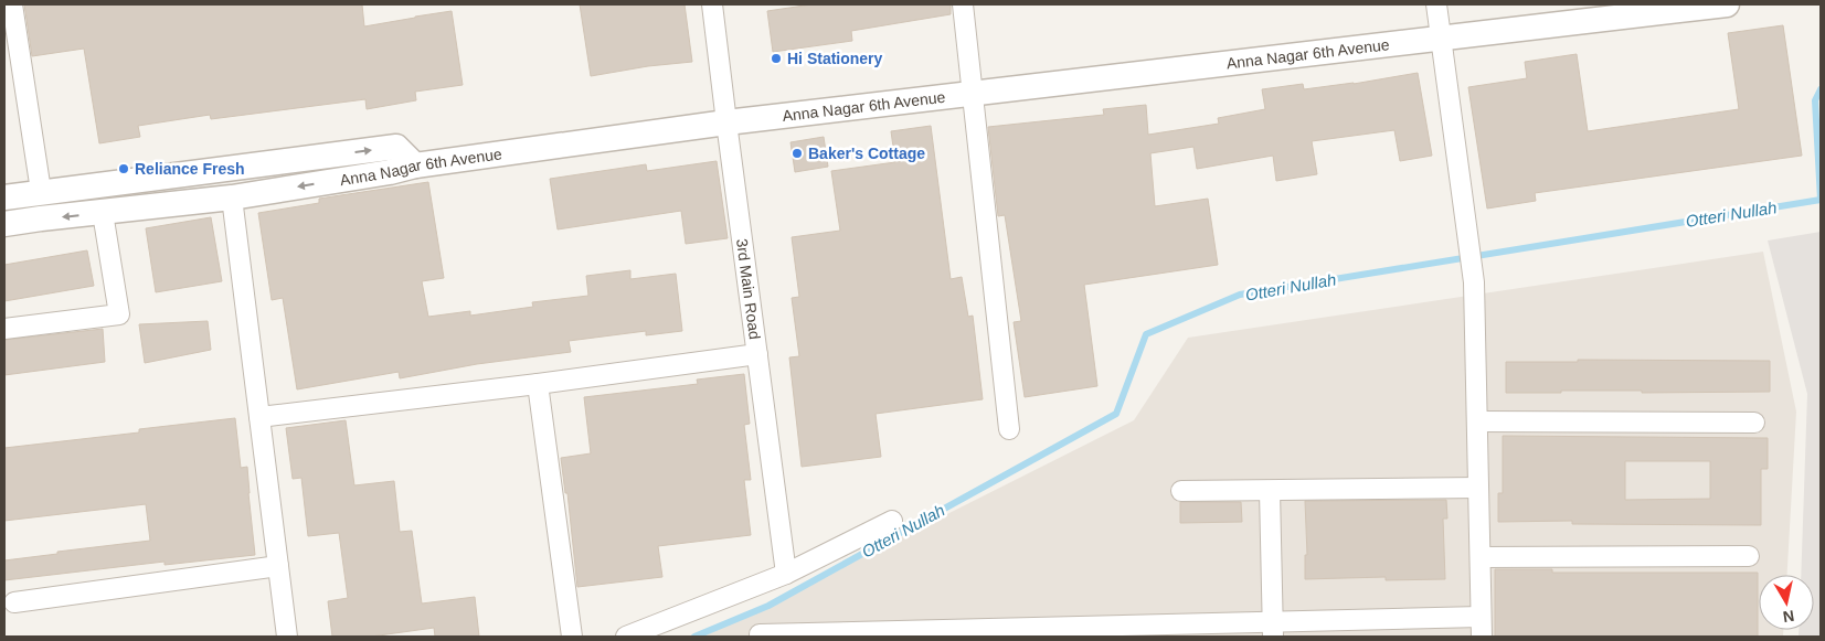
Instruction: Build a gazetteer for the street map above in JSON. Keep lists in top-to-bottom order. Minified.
{"streets":{"street":["Anna Nagar 6th Avenue","3rd Main Road"]},"crossings":[["Anna Nagar 6th Avenue","3rd Main Road"]],"water":["Otteri Nullah"],"places":["Hi Stationery","Baker's Cottage","Reliance Fresh"],"north":"bottom"}
